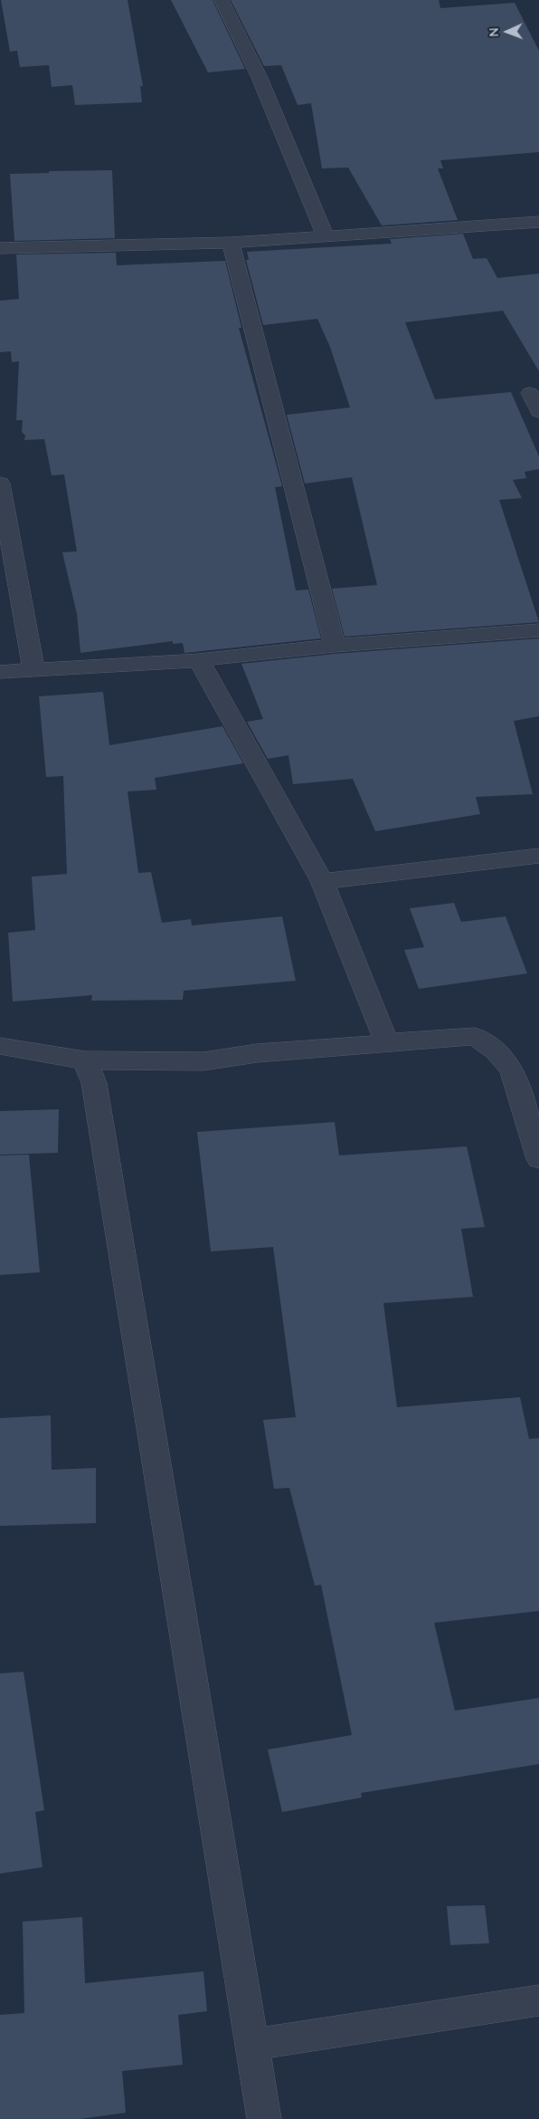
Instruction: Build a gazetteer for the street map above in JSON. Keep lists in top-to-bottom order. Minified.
{"north":"left"}
